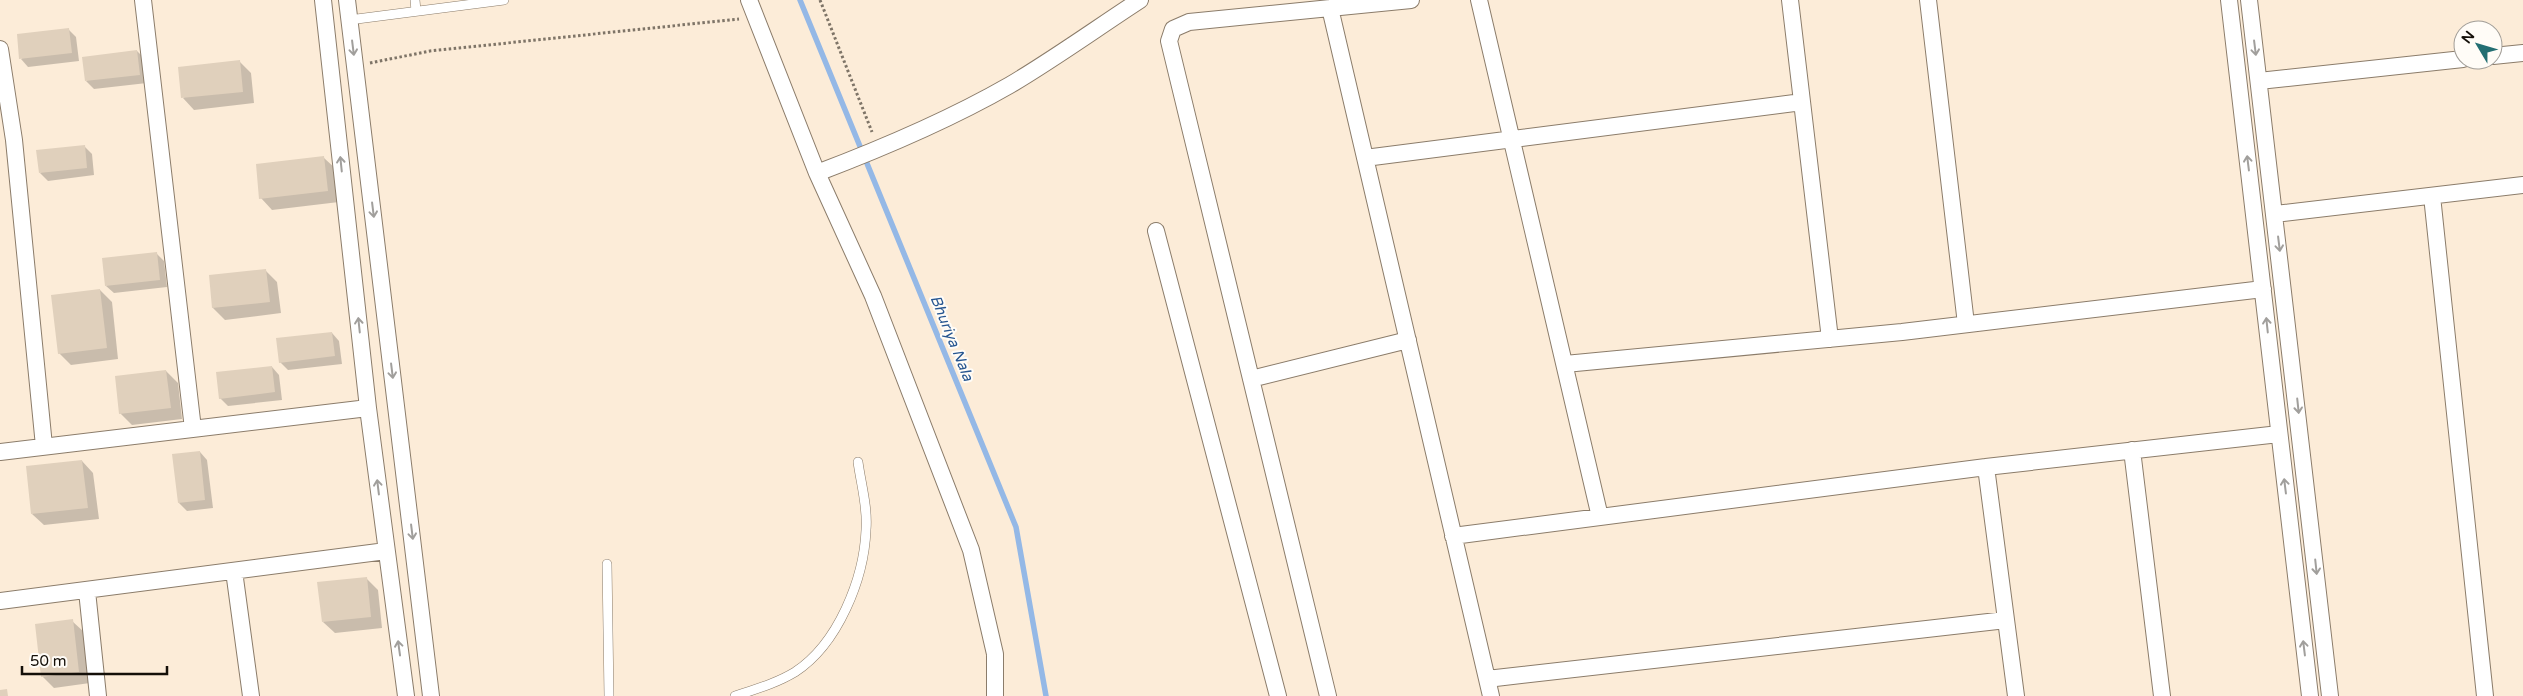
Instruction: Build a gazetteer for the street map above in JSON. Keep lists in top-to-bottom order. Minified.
{"water":["Bhuriya Nala"],"scale_bar":"50 m","north":"top left"}
